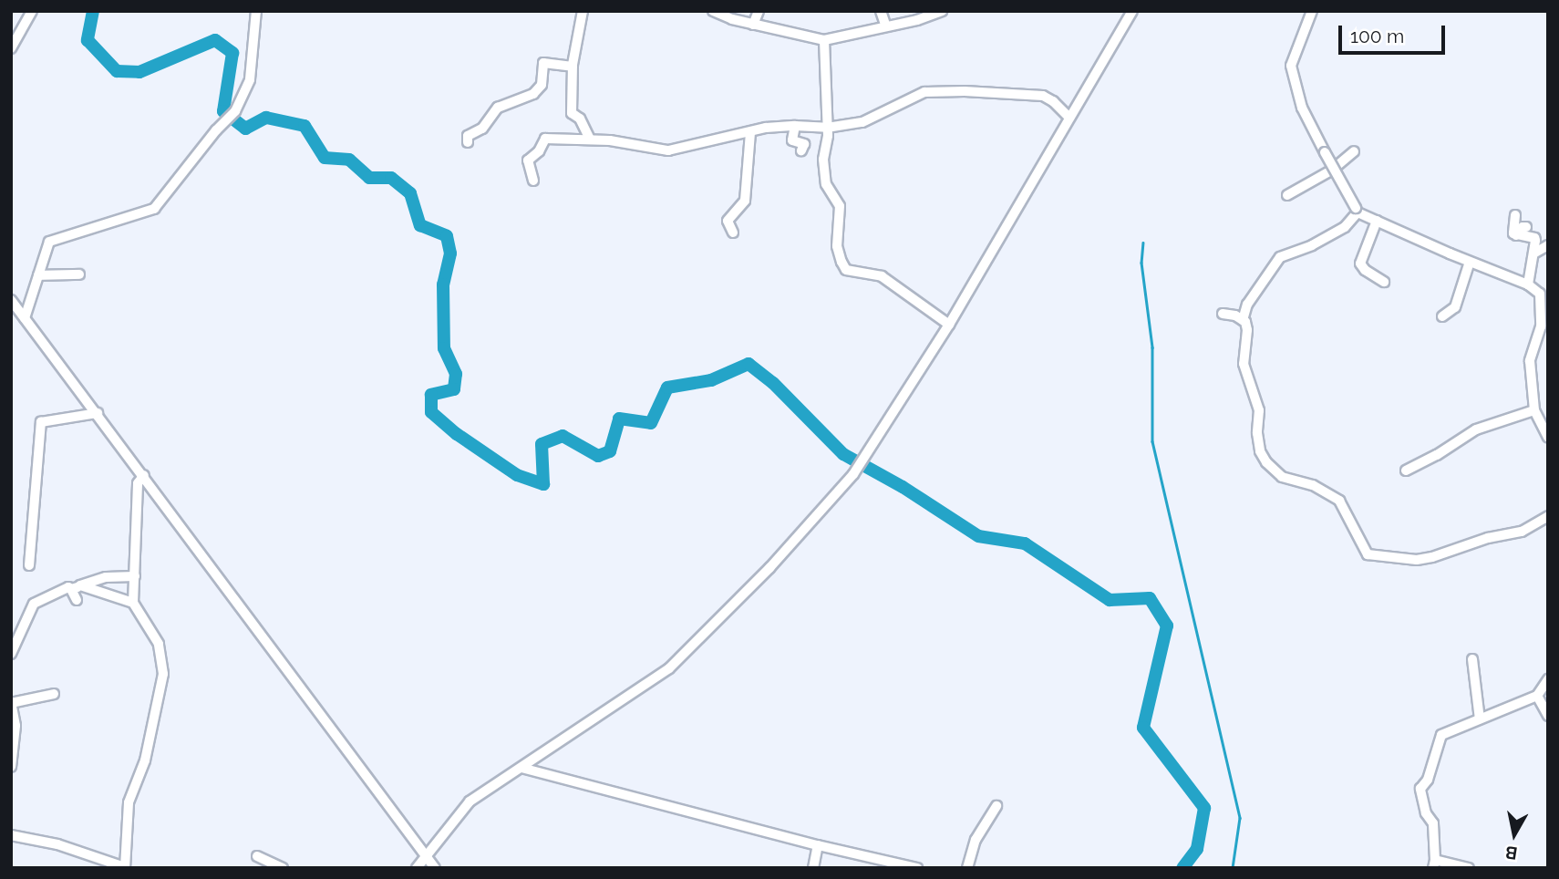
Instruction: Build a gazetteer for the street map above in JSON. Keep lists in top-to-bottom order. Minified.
{"scale_bar":"100 m","north":"bottom"}
